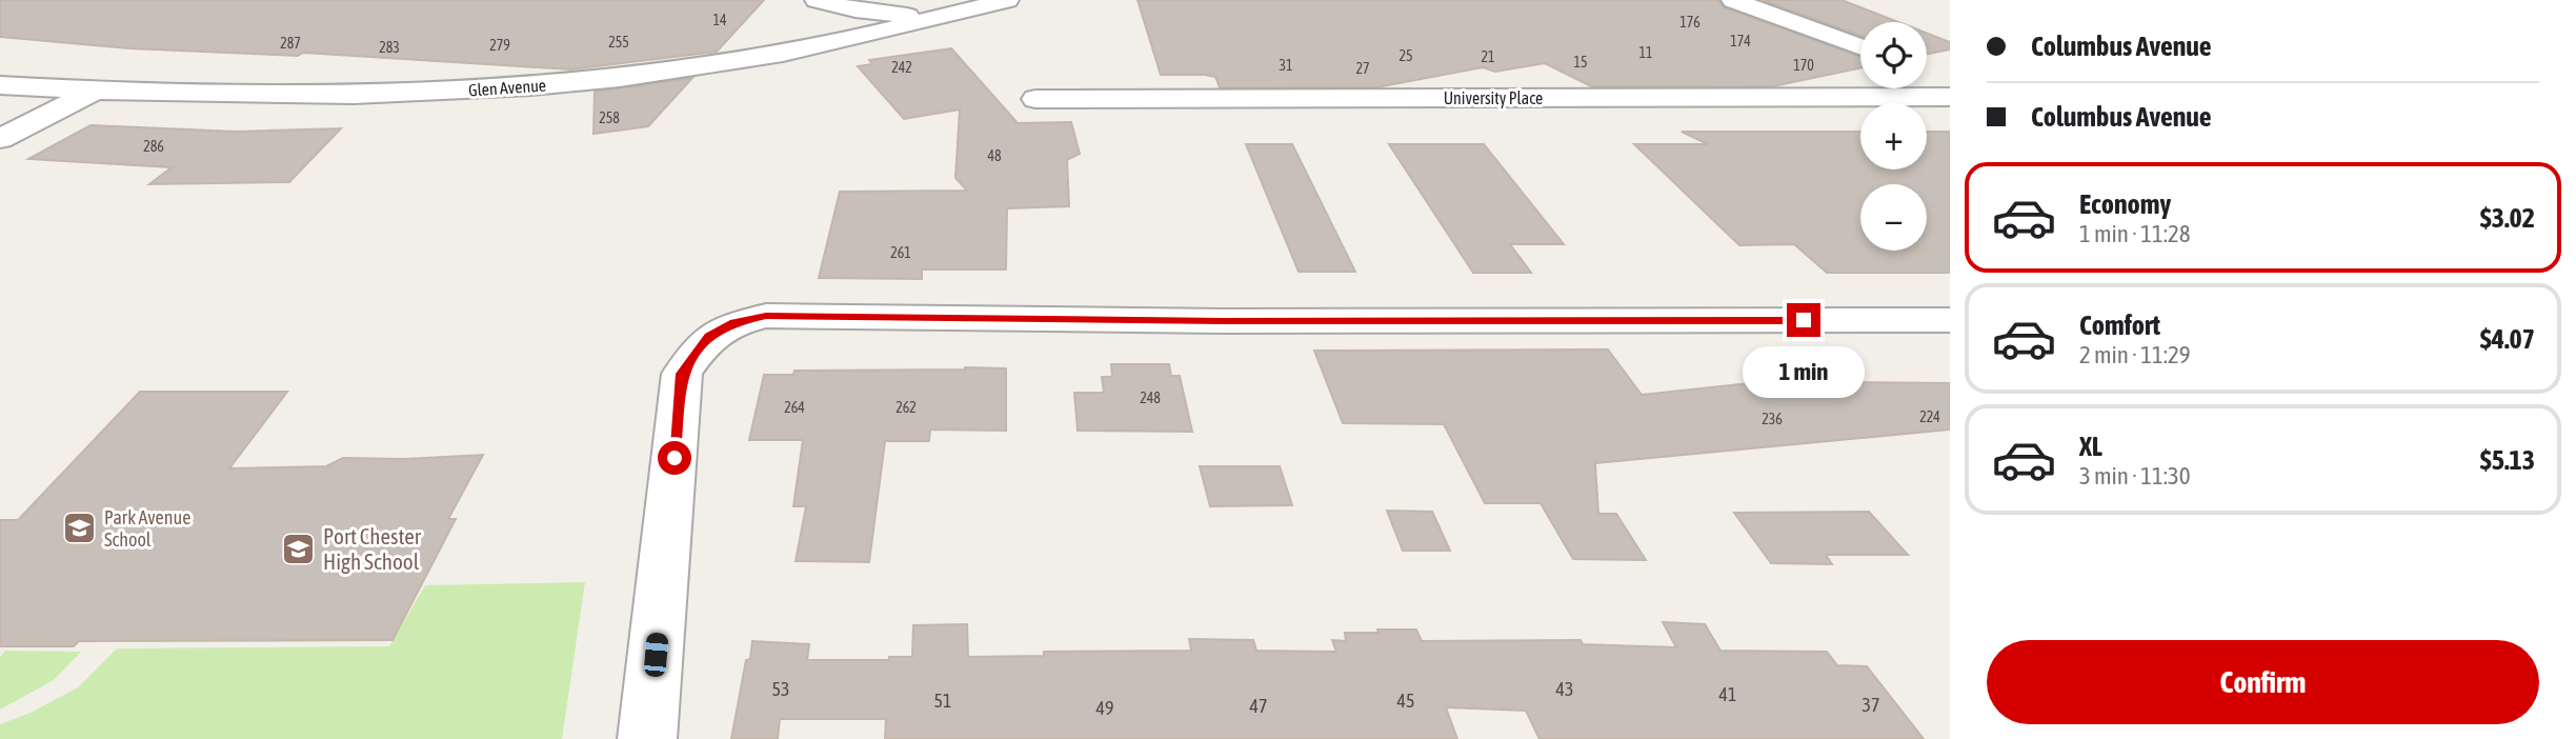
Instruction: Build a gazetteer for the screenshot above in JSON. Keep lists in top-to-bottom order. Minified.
{"streets":{"street":["Glen Avenue","University Place"]},"places":{"school or university":["Park Avenue School","Port Chester High School"]},"house_numbers":["14","176","174","255","287","279","283","11","25","21","15","31","170","242","27","258","286","48","261","248","264","262","224","236","53","43","41","51","45","37","47","49"],"page":{"banner":["Columbus Avenue","Columbus Avenue"],"map_buttons":["+","−"],"list":[{"name":"Economy","note":"1 min · 11:28","value":"$3.02"},{"name":"Comfort","note":"2 min · 11:29","value":"$4.07"},{"name":"XL","note":"3 min · 11:30","value":"$5.13"}],"bubble":"1 min","buttons":"Confirm"}}
